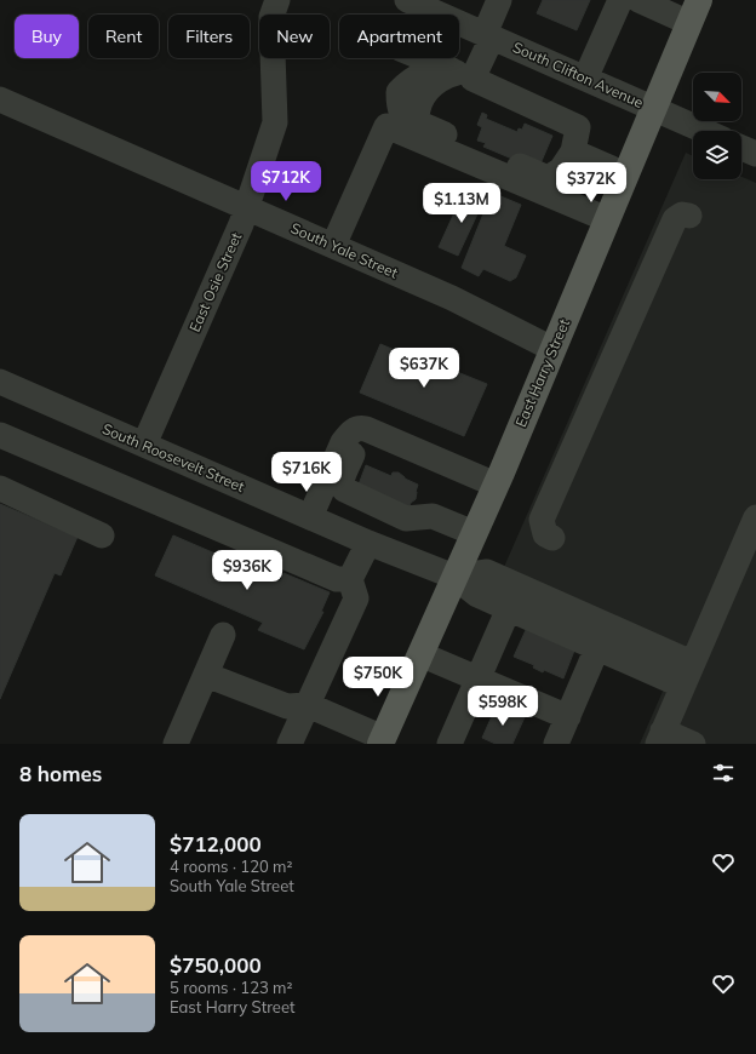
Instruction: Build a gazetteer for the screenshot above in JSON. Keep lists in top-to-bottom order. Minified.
{"streets":{"main road":["East Harry Street"],"street":["South Clifton Avenue","South Yale Street","East Osie Street","South Roosevelt Street"]},"crossings":[["South Clifton Avenue","East Harry Street"],["South Yale Street","East Osie Street"],["South Yale Street","East Harry Street"],["East Osie Street","South Roosevelt Street"],["East Harry Street","South Roosevelt Street"]],"north":"bottom right","page":{"chip":["Buy","Rent","Filters","New","Apartment"],"price":["$712K","$372K","$1.13M","$637K","$716K","$936K","$750K","$598K"],"heading":"8 homes","list":[{"name":"$712,000","note":"4 rooms · 120 m² · South Yale Street"},{"name":"$750,000","note":"5 rooms · 123 m² · East Harry Street"}]}}
